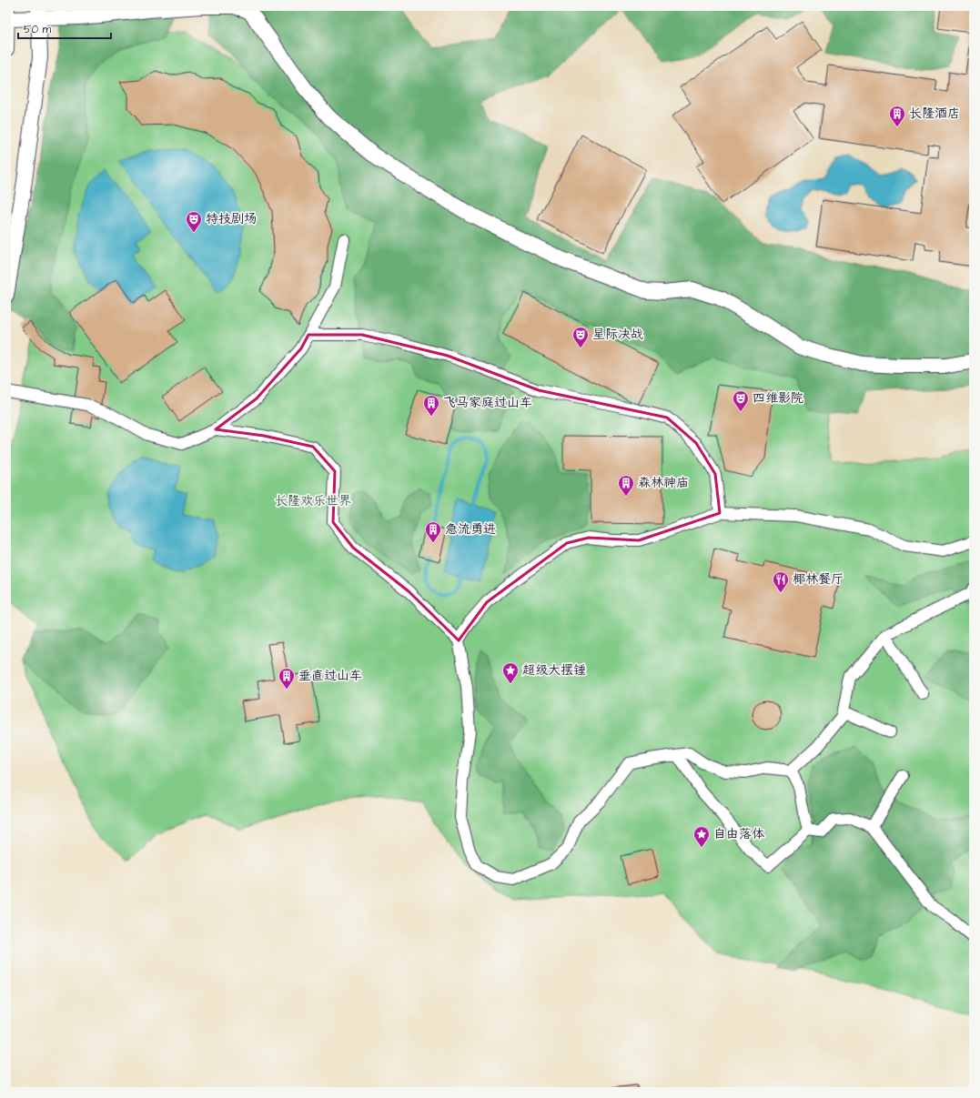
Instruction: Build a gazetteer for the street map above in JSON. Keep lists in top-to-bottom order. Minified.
{"parks":["长隆欢乐世界"],"places":{"building":["长隆酒店","飞马家庭过山车","森林神庙","急流勇进","垂直过山车"],"theatre":["特技剧场","星际决战","四维影院"],"restaurant":["椰林餐厅"],"place":["超级大摆锤","自由落体"]},"scale_bar":"50 m"}
